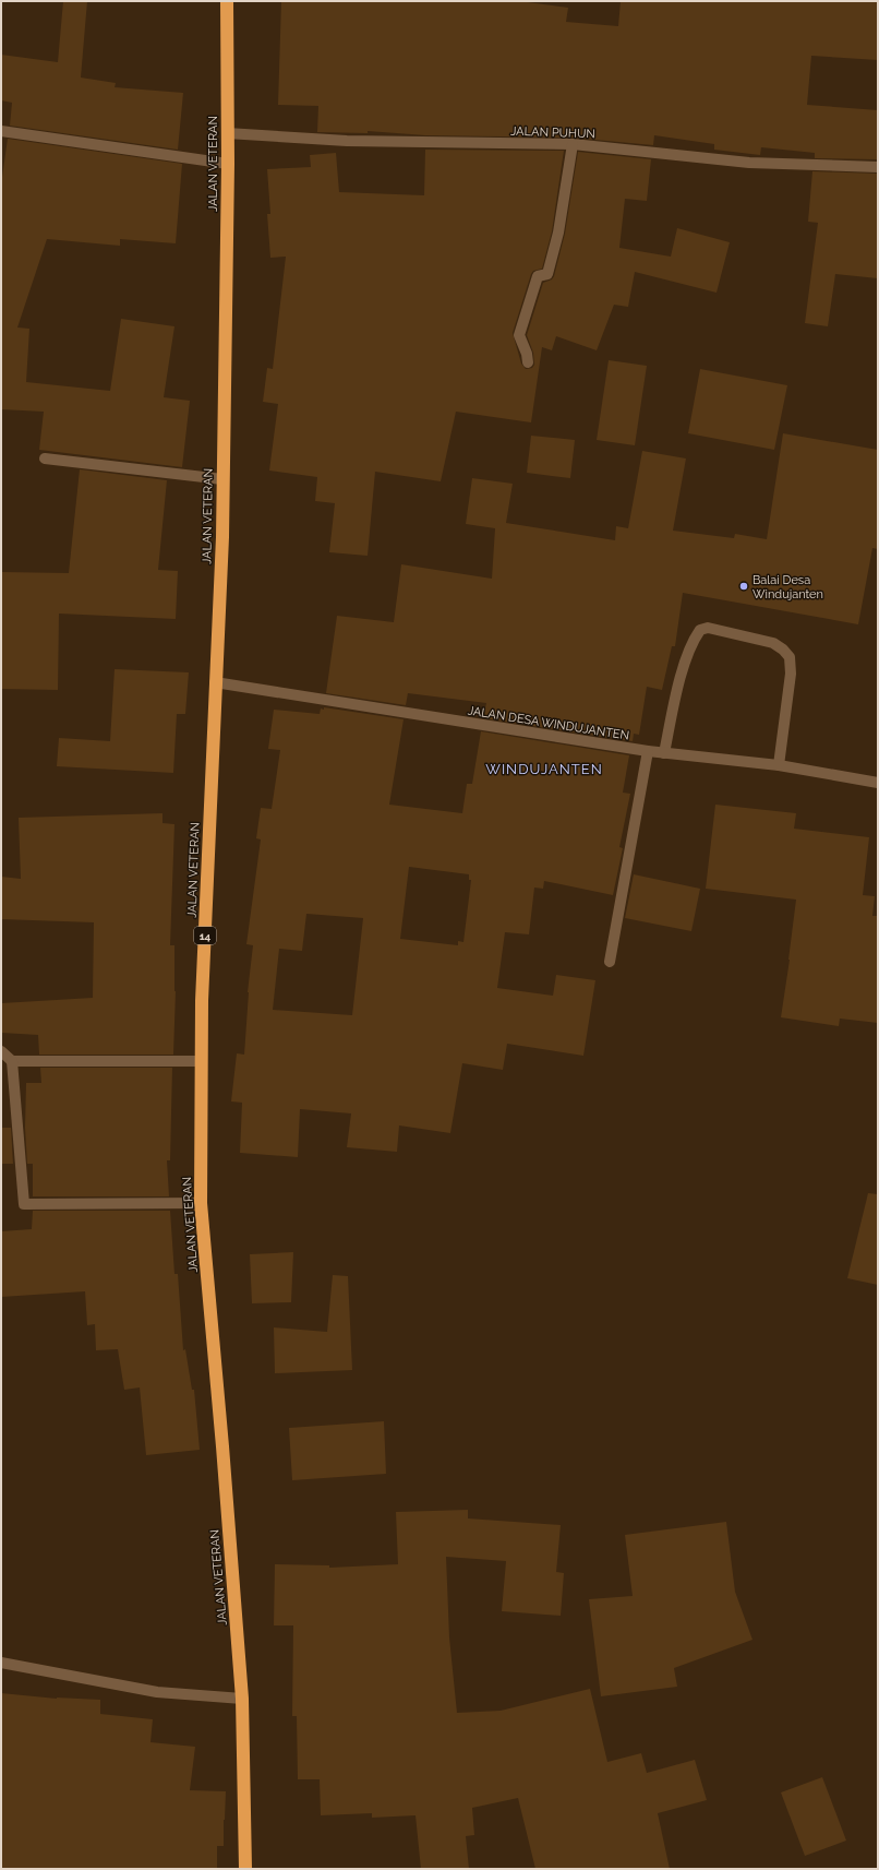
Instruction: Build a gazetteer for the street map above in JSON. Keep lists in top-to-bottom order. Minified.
{"streets":{"highway":["JALAN VETERAN","14"],"street":["JALAN PUHUN","JALAN DESA WINDUJANTEN"]},"crossings":[["JALAN PUHUN","JALAN VETERAN"],["JALAN VETERAN","JALAN DESA WINDUJANTEN"]],"districts":["WINDUJANTEN"],"places":["Balai Desa Windujanten"]}
